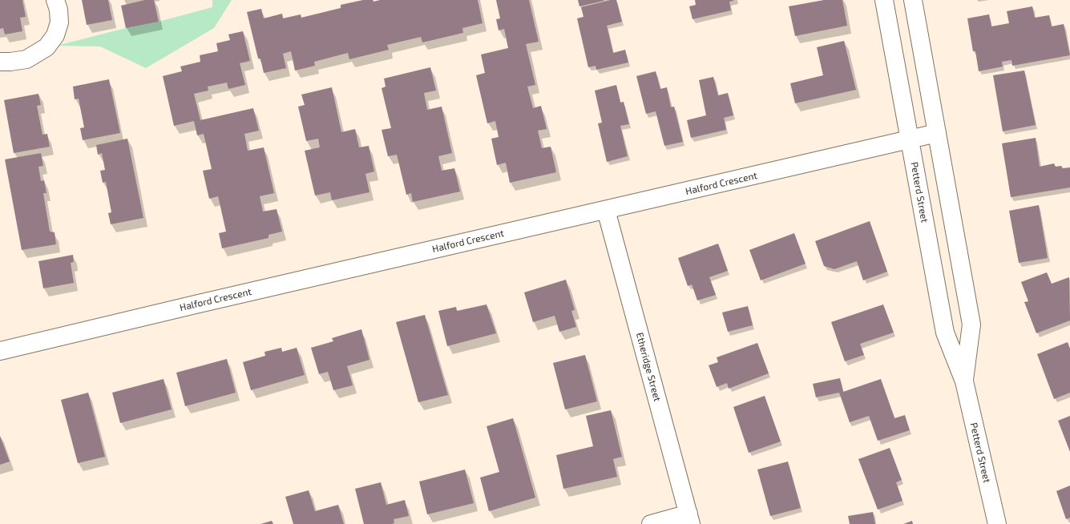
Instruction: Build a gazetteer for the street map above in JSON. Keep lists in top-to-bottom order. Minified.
{"streets":{"street":["Halford Crescent","Petterd Street","Etheridge Street"]},"crossings":[["Halford Crescent","Petterd Street"],["Halford Crescent","Etheridge Street"]]}
